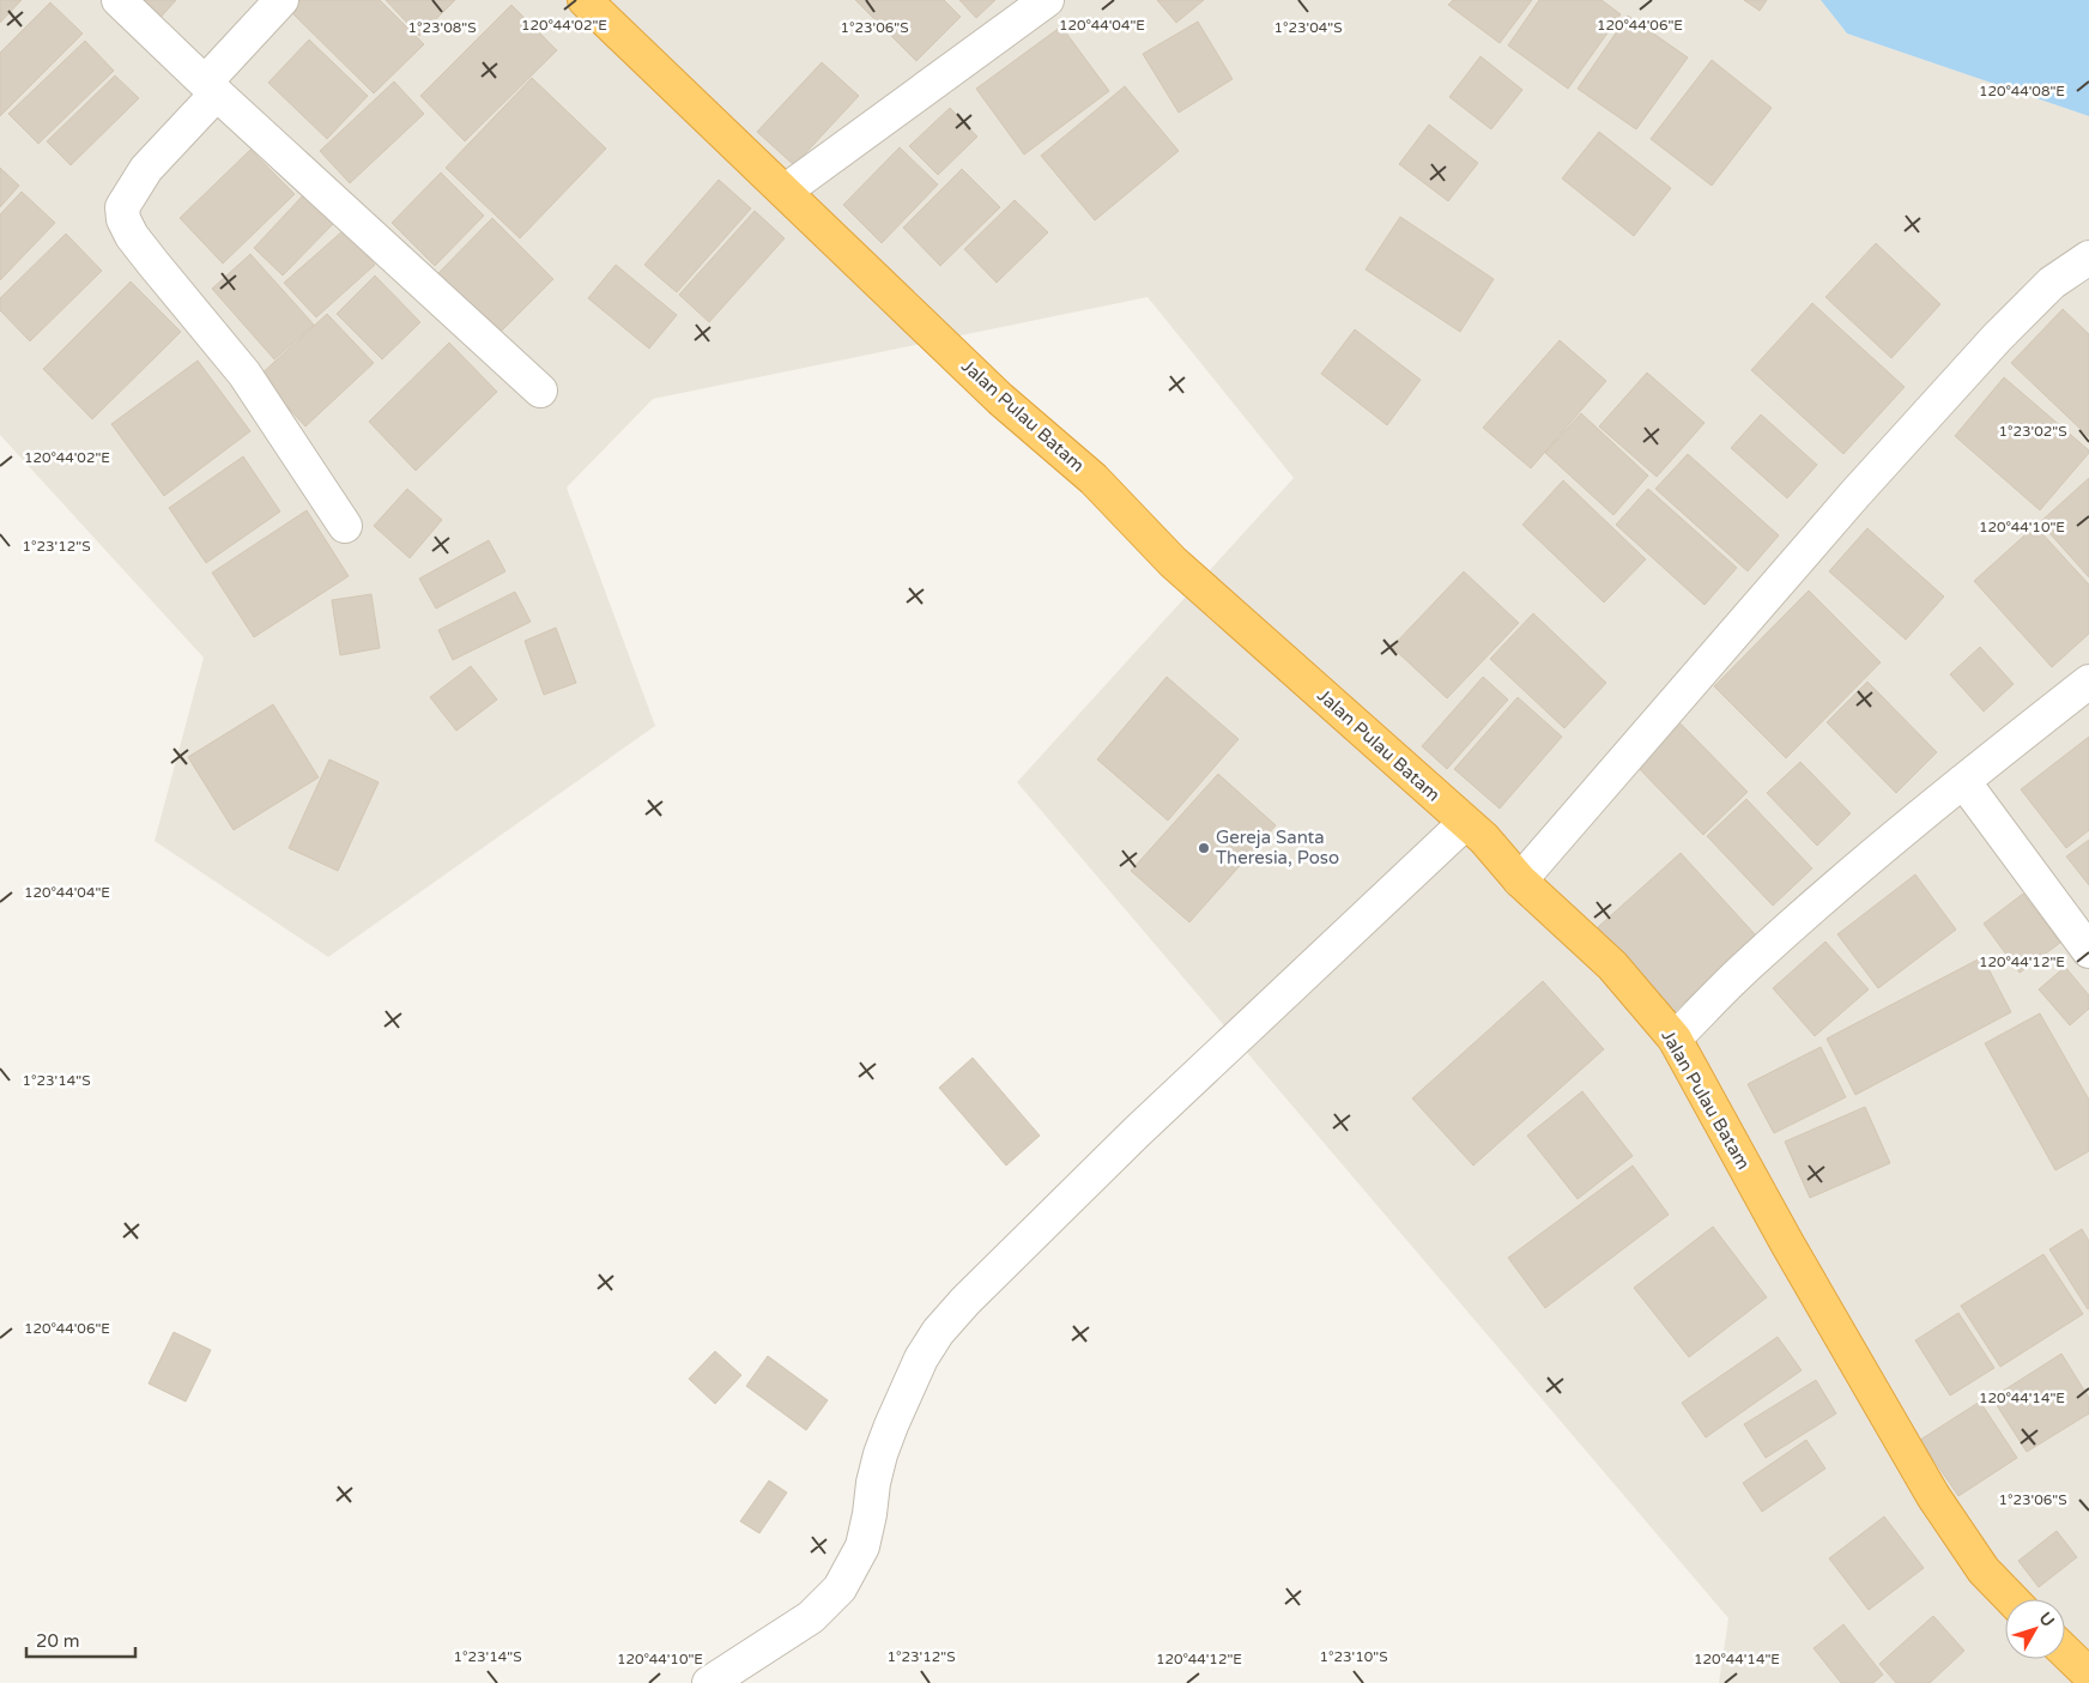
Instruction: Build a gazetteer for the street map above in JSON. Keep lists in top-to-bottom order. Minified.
{"streets":{"highway":["Jalan Pulau Batam"]},"places":["Gereja Santa Theresia, Poso"],"scale_bar":"20 m","north":"top right","coordinates":["120°44'06\"E","120°44'02\"E","120°44'04\"E","1°23'08\"S","1°23'06\"S","1°23'04\"S","120°44'08\"E","1°23'02\"S","120°44'10\"E","1°23'12\"S","120°44'12\"E","1°23'14\"S","120°44'14\"E","1°23'10\"S"]}
